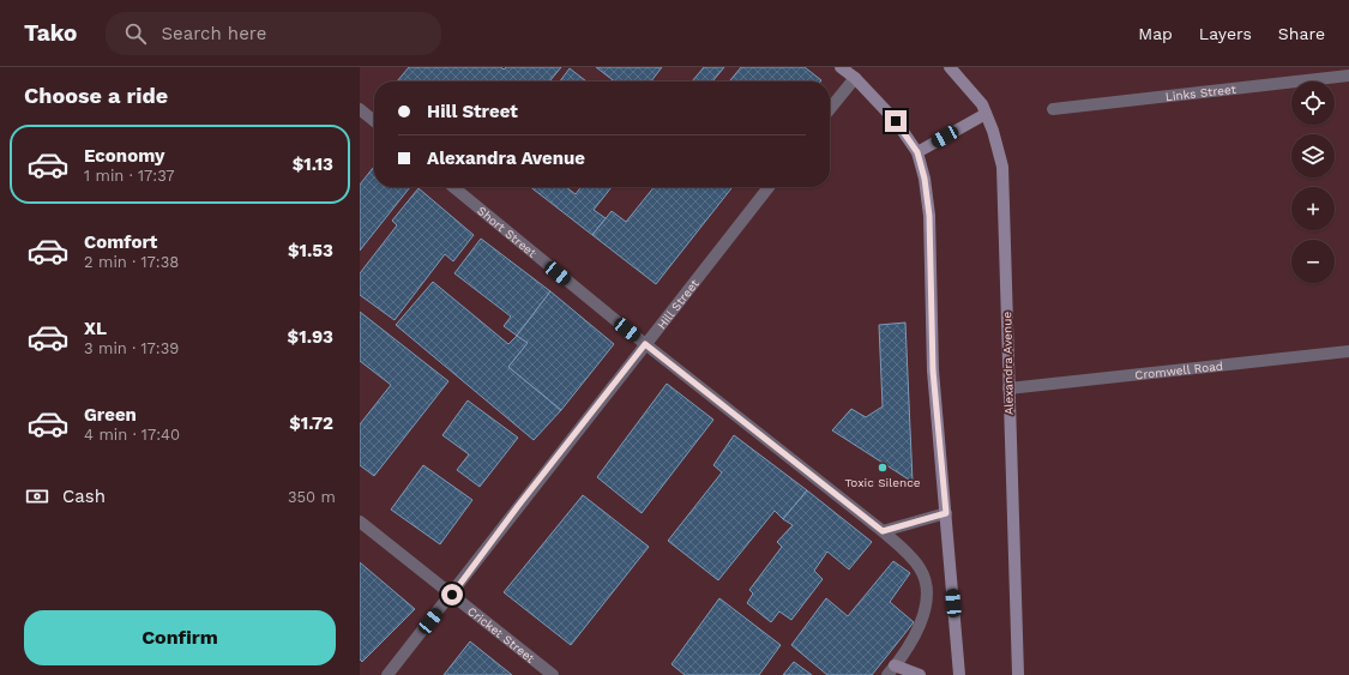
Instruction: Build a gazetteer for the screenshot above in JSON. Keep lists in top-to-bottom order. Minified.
{"streets":{"main road":["Alexandra Avenue"],"street":["Links Street","Short Street","Hill Street","Cromwell Road","Cricket Street"]},"crossings":[["Short Street","Hill Street"],["Hill Street","Cricket Street"],["Alexandra Avenue","Cromwell Road"]],"places":["Toxic Silence"],"page":{"header":"Tako","search":"Search here","nav":["Map","Layers","Share"],"heading":"Choose a ride","map_buttons":["+","−"],"banner":["Hill Street","Alexandra Avenue"],"list":[{"name":"Economy","note":"1 min · 17:37","value":"$1.13"},{"name":"Comfort","note":"2 min · 17:38","value":"$1.53"},{"name":"XL","note":"3 min · 17:39","value":"$1.93"},{"name":"Green","note":"4 min · 17:40","value":"$1.72"}],"pay":["Cash","350 m"],"buttons":"Confirm"}}
